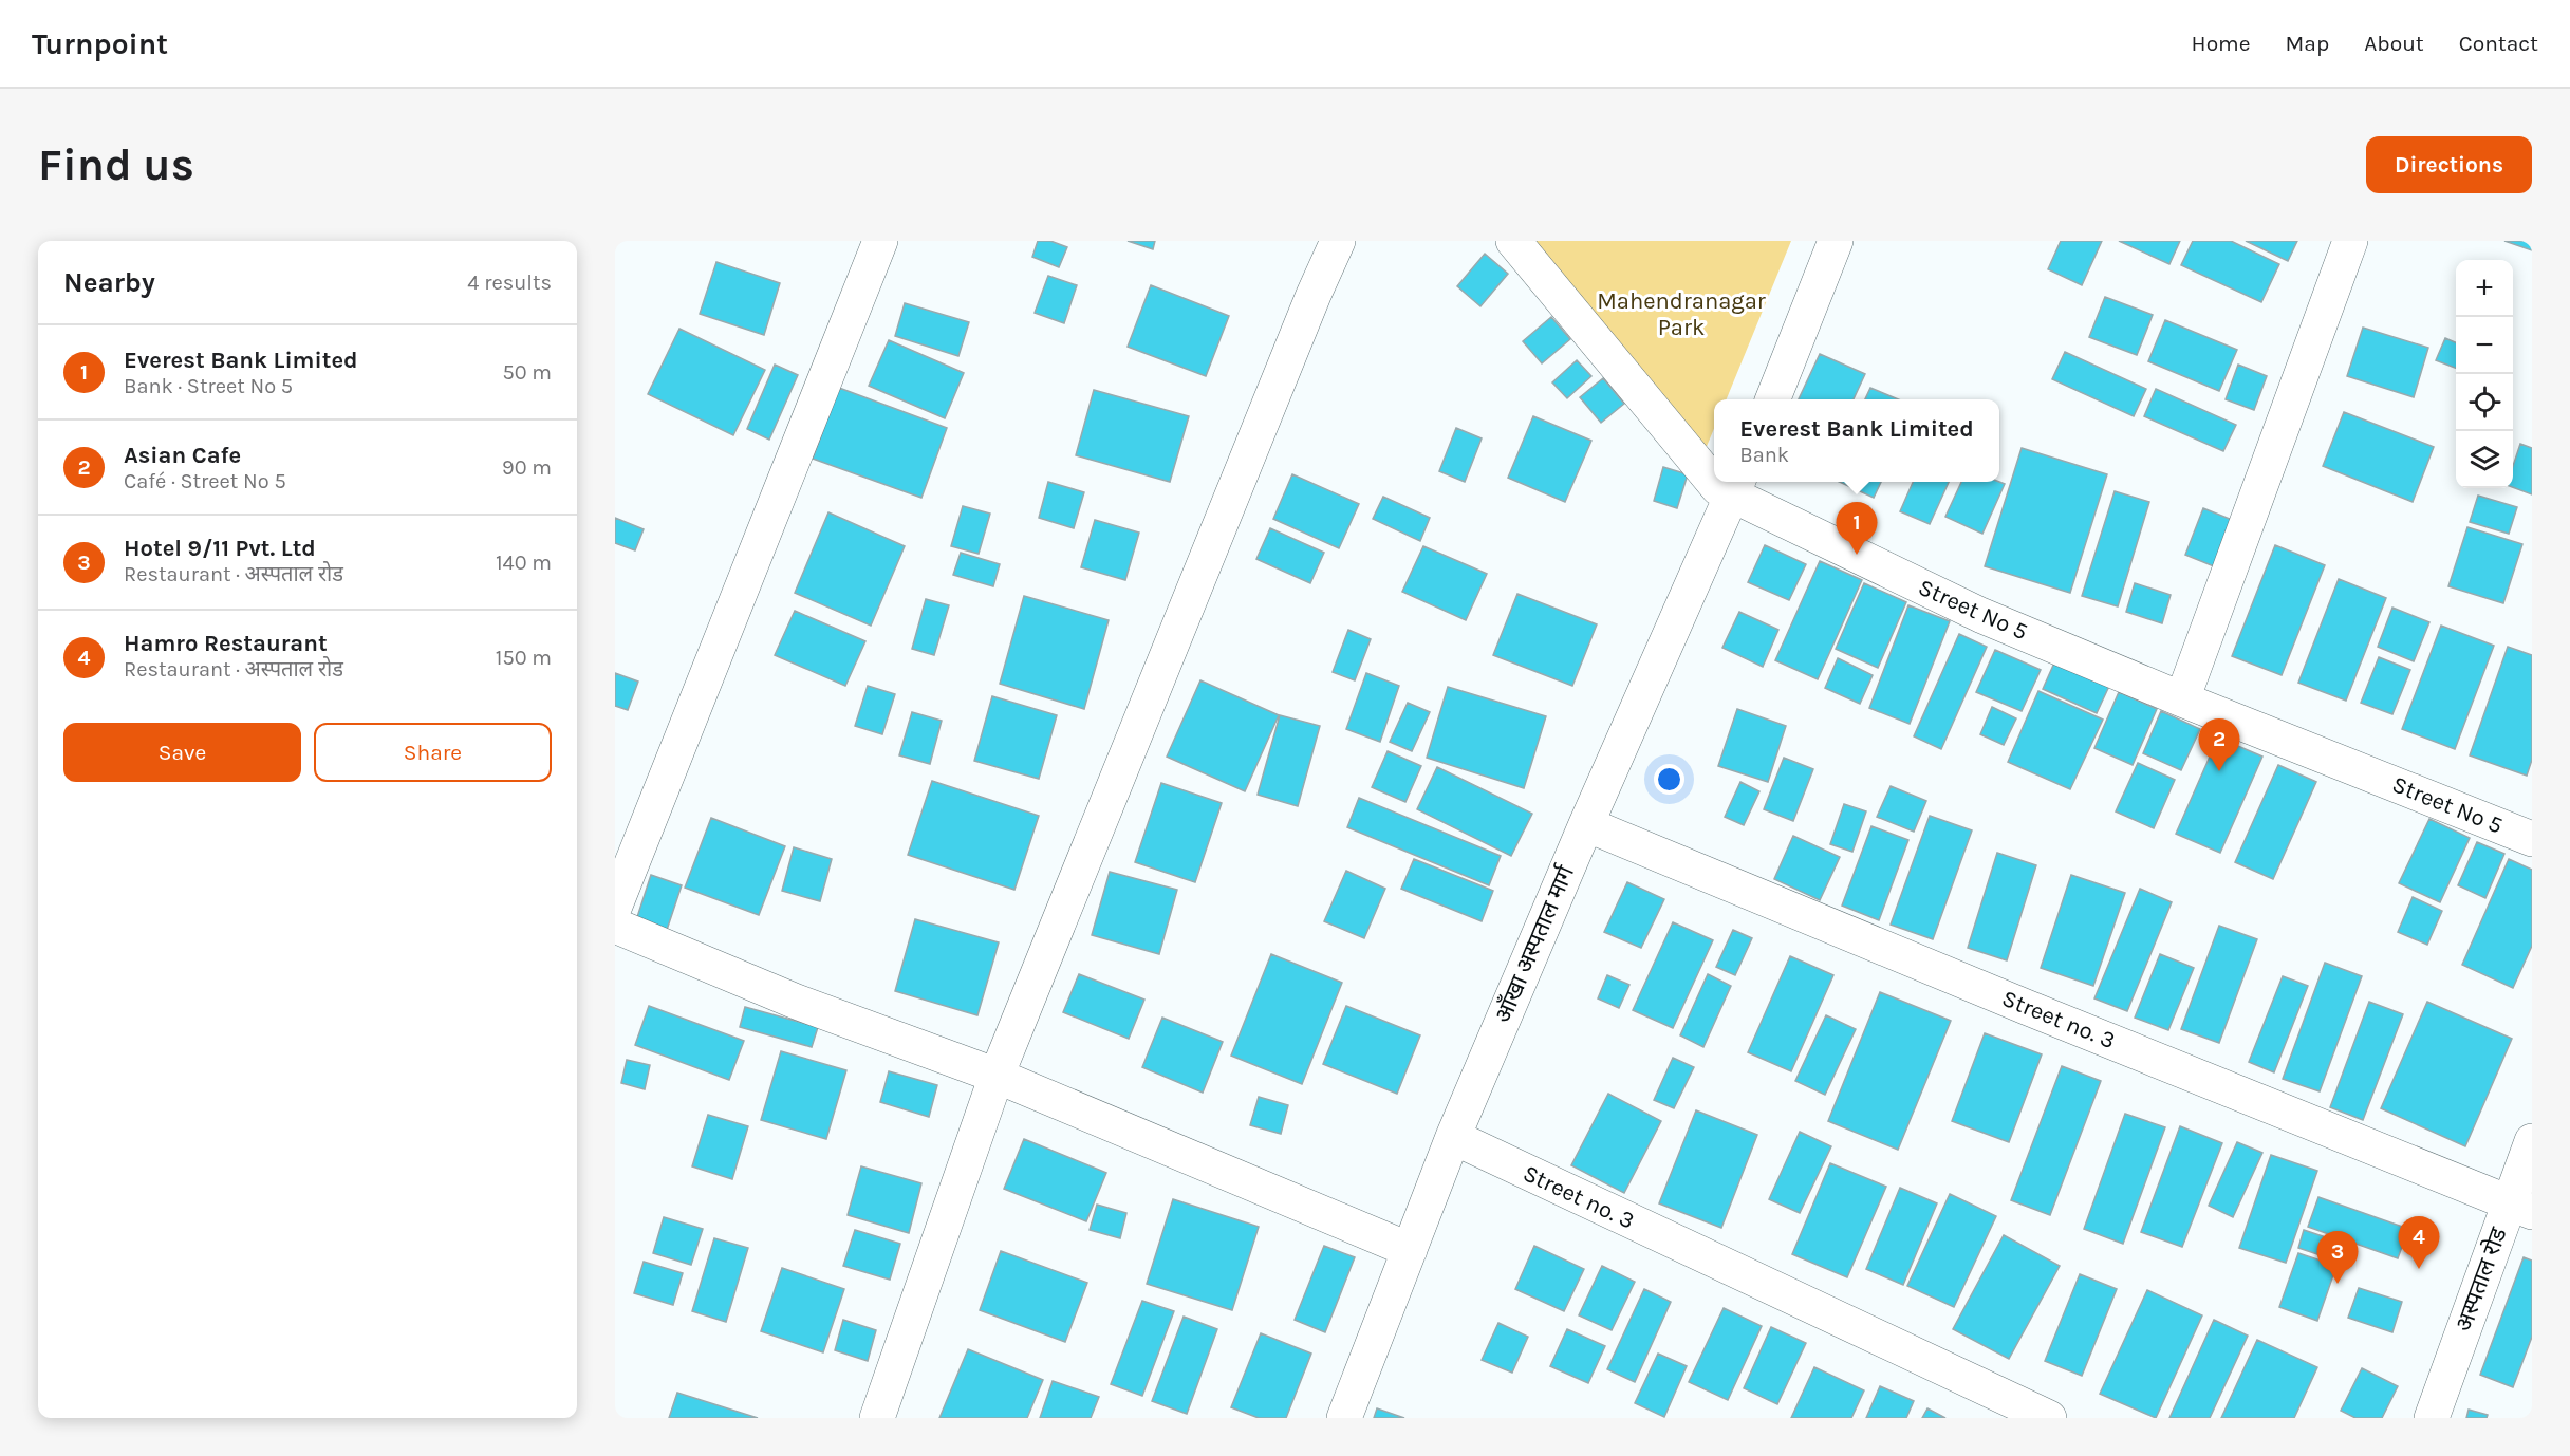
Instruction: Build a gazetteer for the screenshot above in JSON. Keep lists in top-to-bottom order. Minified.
{"streets":{"street":["Street No 5","आँखा अस्पताल मार्ग","Street no. 3","अस्पताल रोड"]},"crossings":[["Street No 5","आँखा अस्पताल मार्ग"],["आँखा अस्पताल मार्ग","Street no. 3"],["Street no. 3","अस्पताल रोड"]],"parks":["Mahendranagar Park"],"page":{"header":"Turnpoint","nav":["Home","Map","About","Contact"],"buttons":["Directions",["Save","Share"]],"title":"Find us","heading":["Nearby","4 results"],"map_buttons":["+","−"],"list":[{"mark":"1","name":"Everest Bank Limited","note":"Bank · Street No 5","value":"50 m"},{"mark":"2","name":"Asian Cafe","note":"Café · Street No 5","value":"90 m"},{"mark":"3","name":"Hotel 9/11 Pvt. Ltd","note":"Restaurant · अस्पताल रोड","value":"140 m"},{"mark":"4","name":"Hamro Restaurant","note":"Restaurant · अस्पताल रोड","value":"150 m"}],"popup":["Everest Bank Limited","Bank"],"pins":["1","2","4","3"]}}
